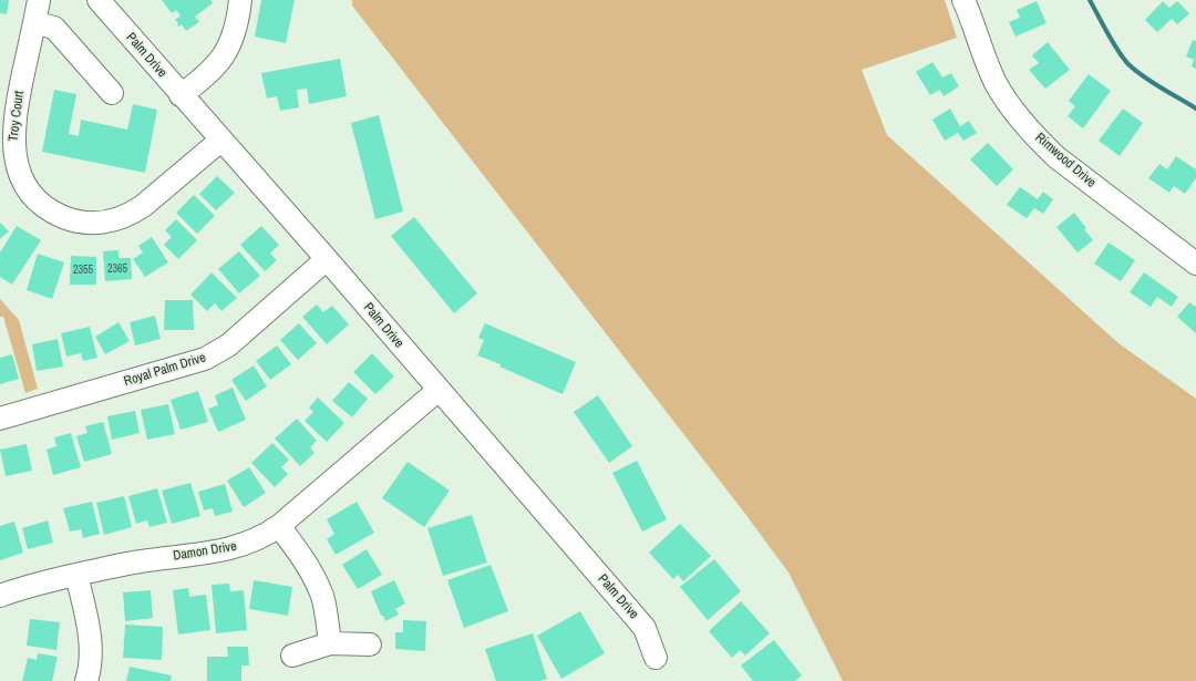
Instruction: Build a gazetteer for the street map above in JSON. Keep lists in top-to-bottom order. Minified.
{"streets":{"street":["Palm Drive","Troy Court","Rimwood Drive","Royal Palm Drive","Damon Drive"]},"crossings":[["Palm Drive","Troy Court"],["Palm Drive","Royal Palm Drive"],["Palm Drive","Damon Drive"]],"house_numbers":["2365","2355"]}
